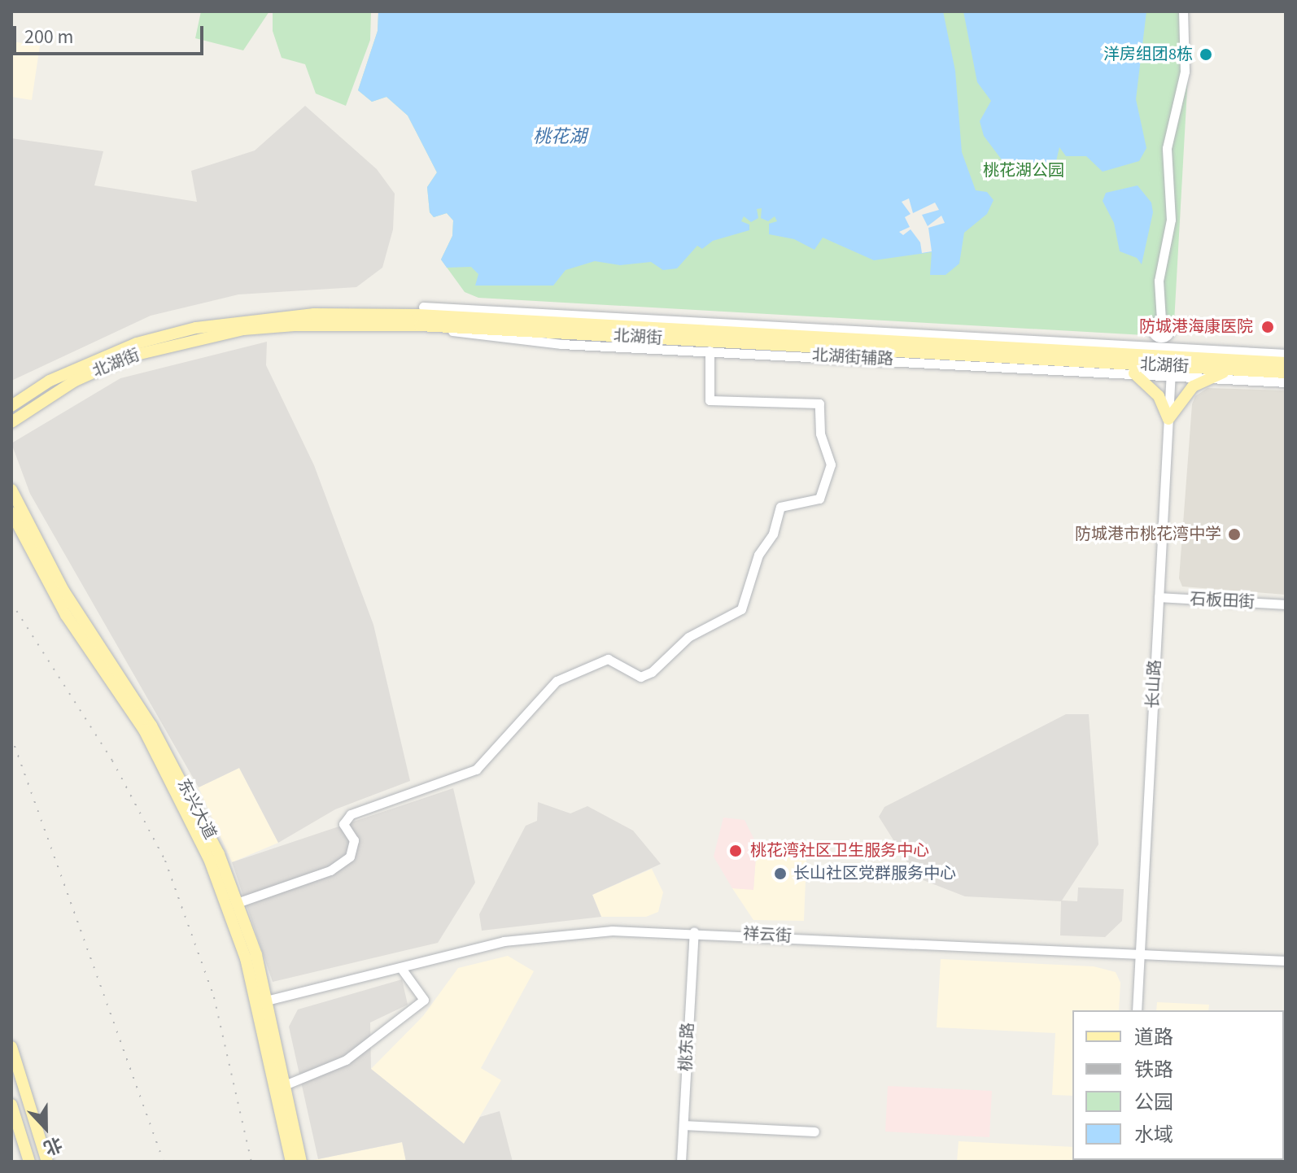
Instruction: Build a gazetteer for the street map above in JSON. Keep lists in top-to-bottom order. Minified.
{"streets":{"main road":["北湖街","东兴大道"],"street":["北湖街辅路","石板田街","长山路","祥云街","桃东路"]},"crossings":[["北湖街","北湖街辅路"],["北湖街","长山路"],["北湖街辅路","长山路"],["石板田街","长山路"],["长山路","祥云街"],["东兴大道","祥云街"],["祥云街","桃东路"]],"water":["桃花湖"],"parks":["桃花湖公园"],"places":["洋房组团8栋","防城港海康医院","防城港市桃花湾中学","桃花湾社区卫生服务中心","长山社区党群服务中心"],"legend":["道路","铁路","公园","水域"],"scale_bar":"200 m","north":"bottom"}
